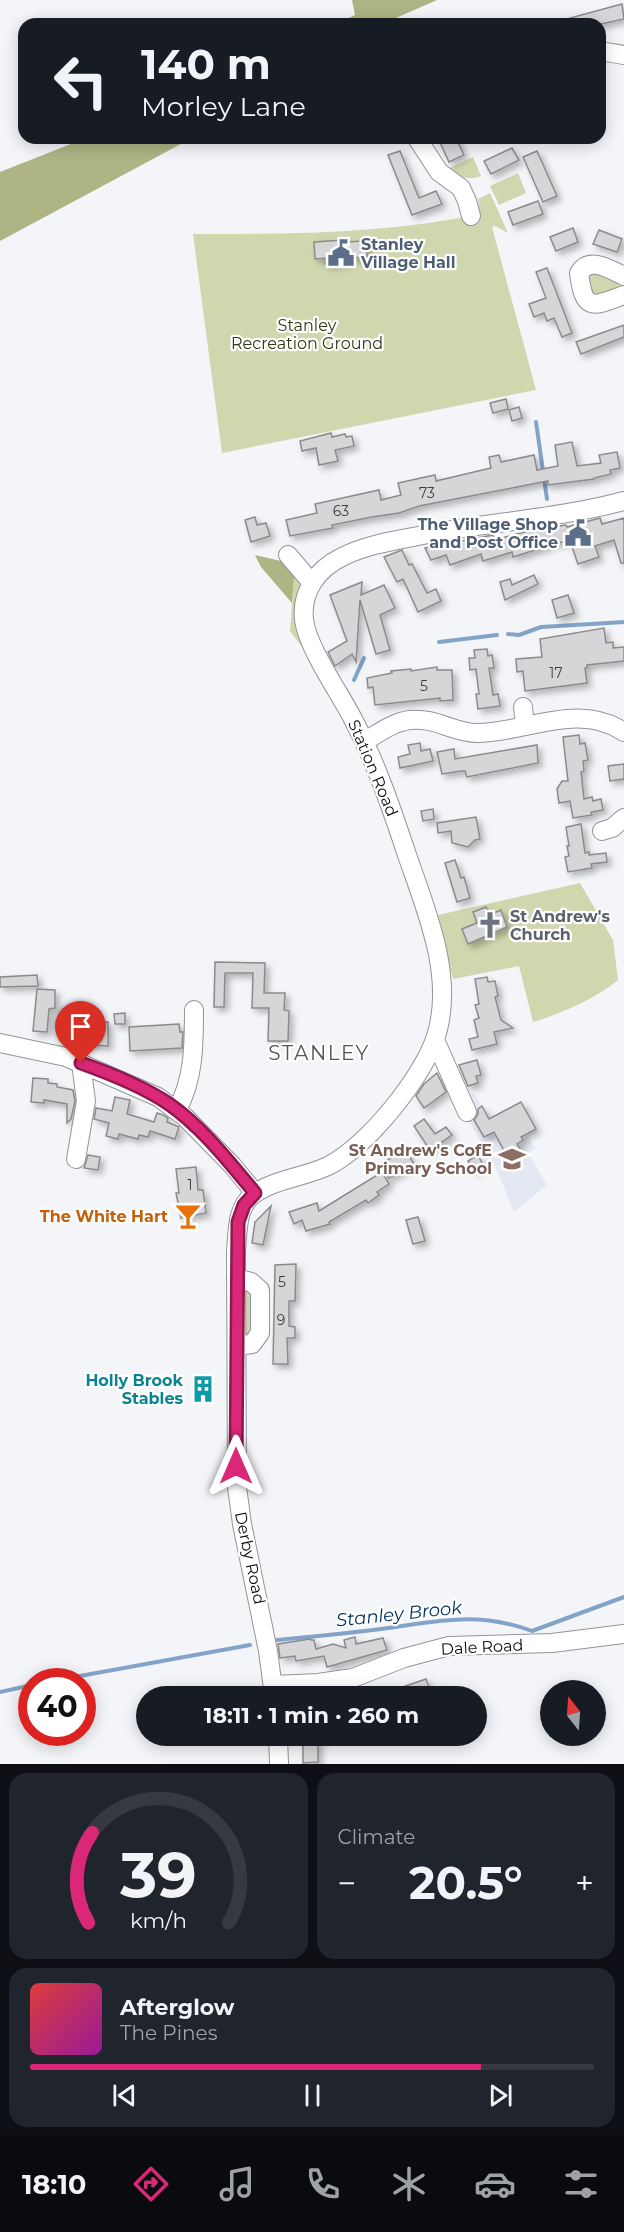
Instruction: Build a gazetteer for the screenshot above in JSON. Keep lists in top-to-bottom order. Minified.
{"streets":{"street":["Station Road","Derby Road","Dale Road"]},"crossings":[["Station Road","Derby Road"]],"districts":["STANLEY"],"water":["Stanley Brook"],"parks":["Stanley Recreation Ground"],"places":{"public building":["Stanley Village Hall","The Village Shop and Post Office"],"church":["St Andrew's Church"],"school or university":["St Andrew's CofE Primary School"],"bar":["The White Hart"],"building":["Holly Brook Stables"]},"house_numbers":["73","63","17","5","1","5","9"],"north":"top","page":{"turn":["140 m","Morley Lane"],"limit":"40","trip":"18:11 · 1 min · 260 m","tile":"Climate","heat":["−","20.5°","+"],"song":["Afterglow","The Pines"],"tabs":"18:10","gauge":["39","km/h"]}}
